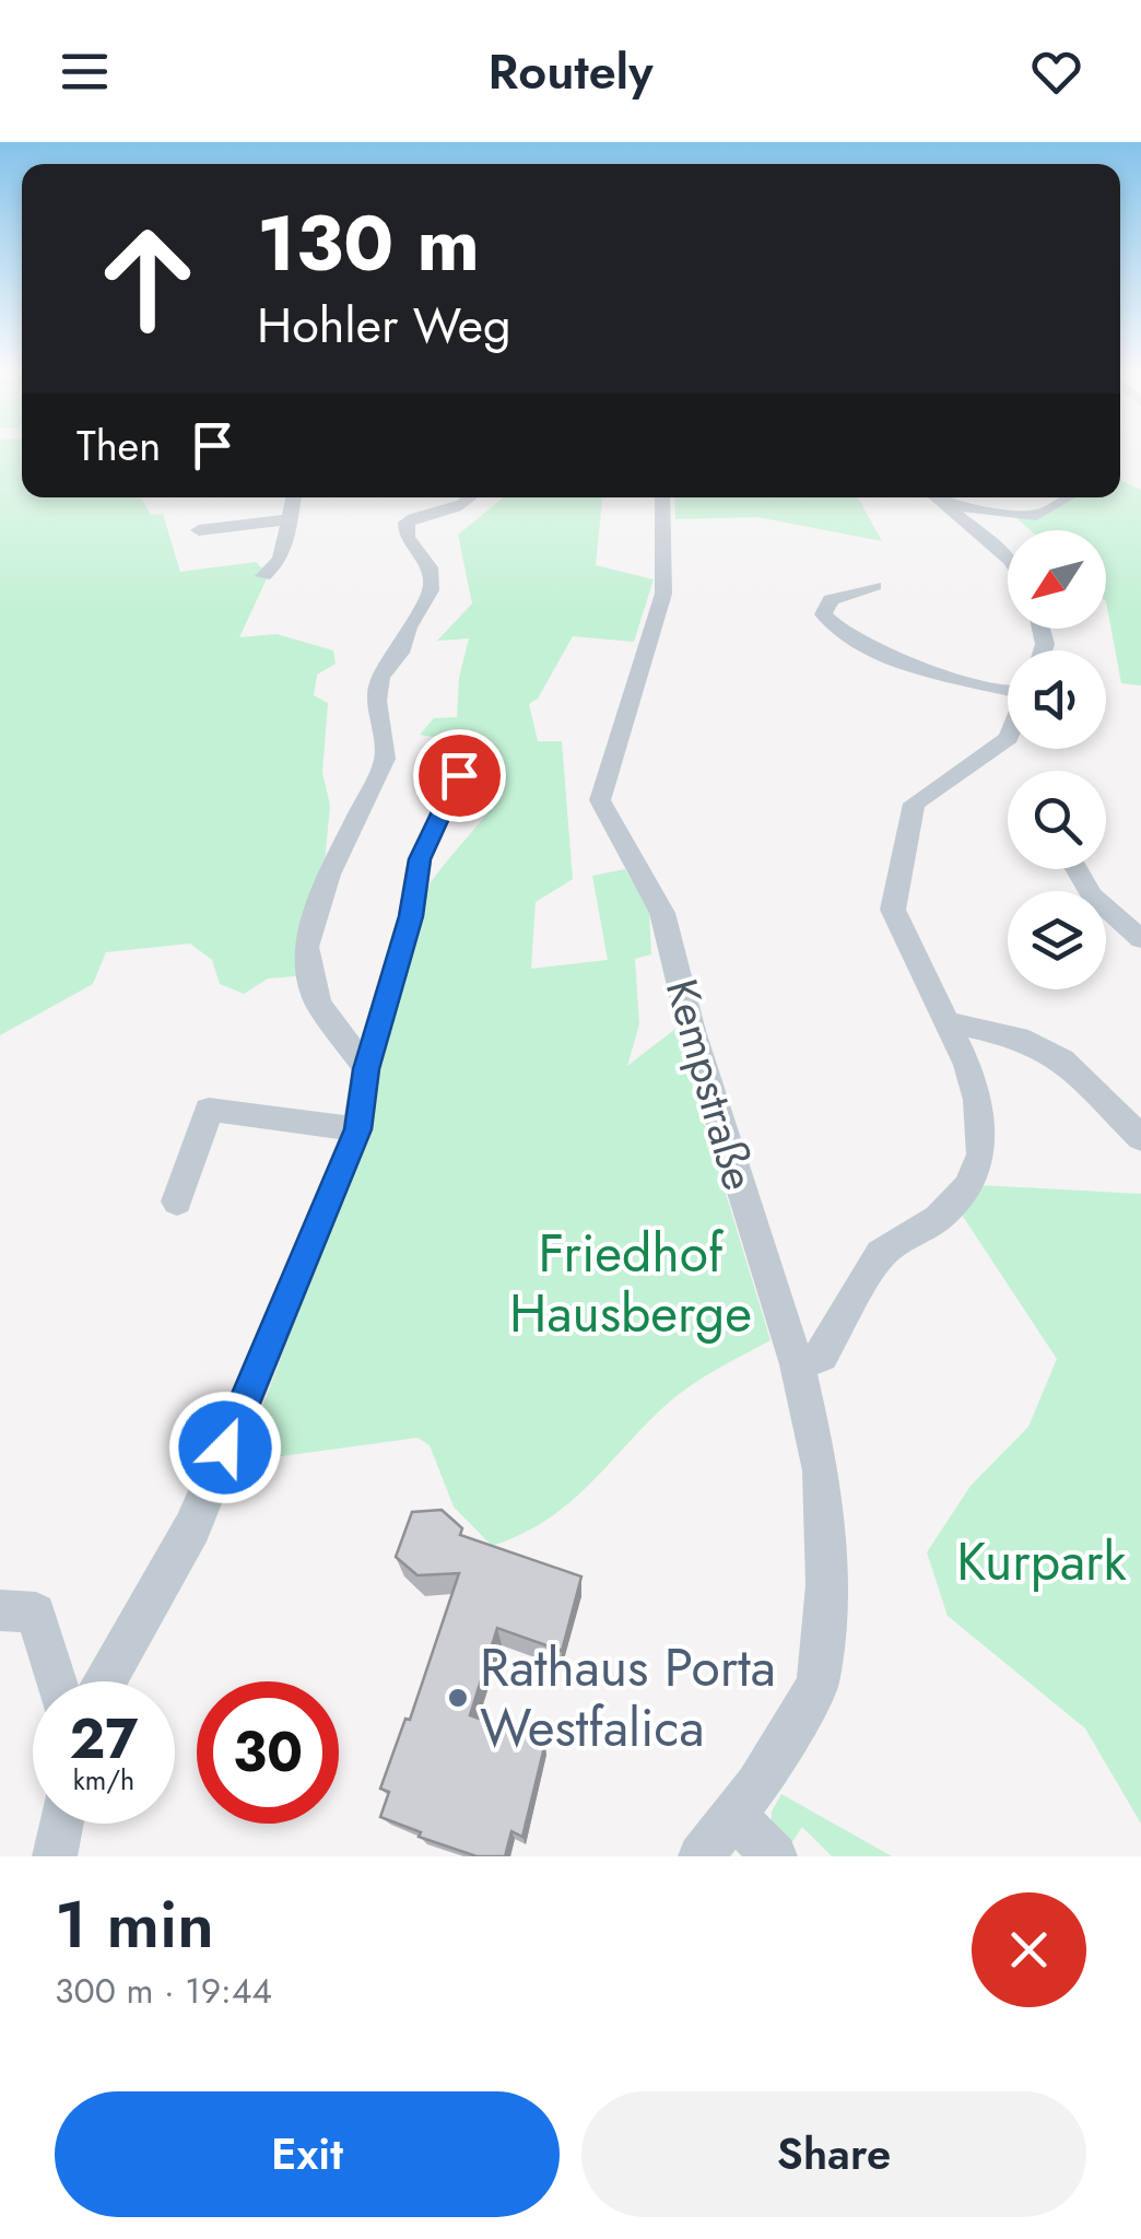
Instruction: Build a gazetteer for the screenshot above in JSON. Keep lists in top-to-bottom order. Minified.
{"streets":{"street":["Kempstraße"]},"parks":["Friedhof Hausberge","Kurpark"],"places":["Rathaus Porta Westfalica"],"north":"bottom left","page":{"header":"Routely","turn":["130 m","Hohler Weg"],"then":"Then","speed":"27 km/h","limit":"30","heading":["1 min","300 m · 19:44"],"buttons":["Exit","Share"]}}
